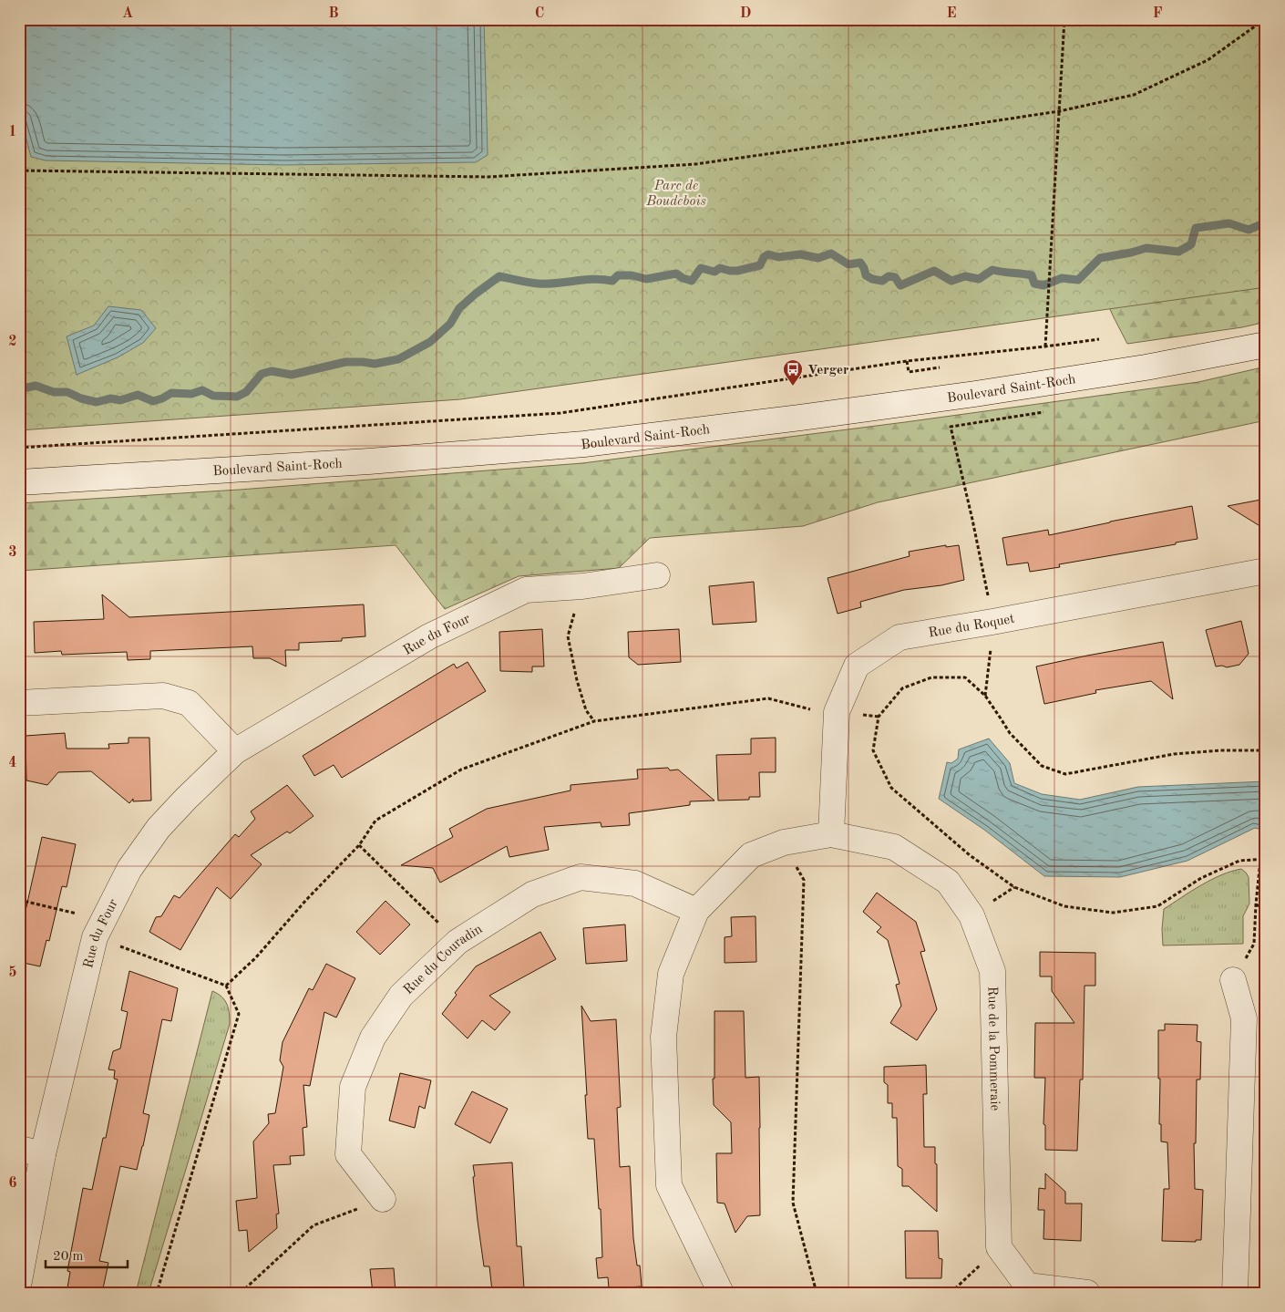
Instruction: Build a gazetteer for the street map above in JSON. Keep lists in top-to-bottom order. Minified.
{"streets":{"street":["Boulevard Saint-Roch","Rue du Roquet","Rue du Four","Rue du Couradin","Rue de la Pommeraie"]},"crossings":[["Rue du Roquet","Rue de la Pommeraie"]],"parks":["Parc de Boudebois"],"places":{"bus stop":["Verger"]},"scale_bar":"20 m","grid":{"columns":["A","B","C","D","E","F"],"rows":["1","2","3","4","5","6"]}}
